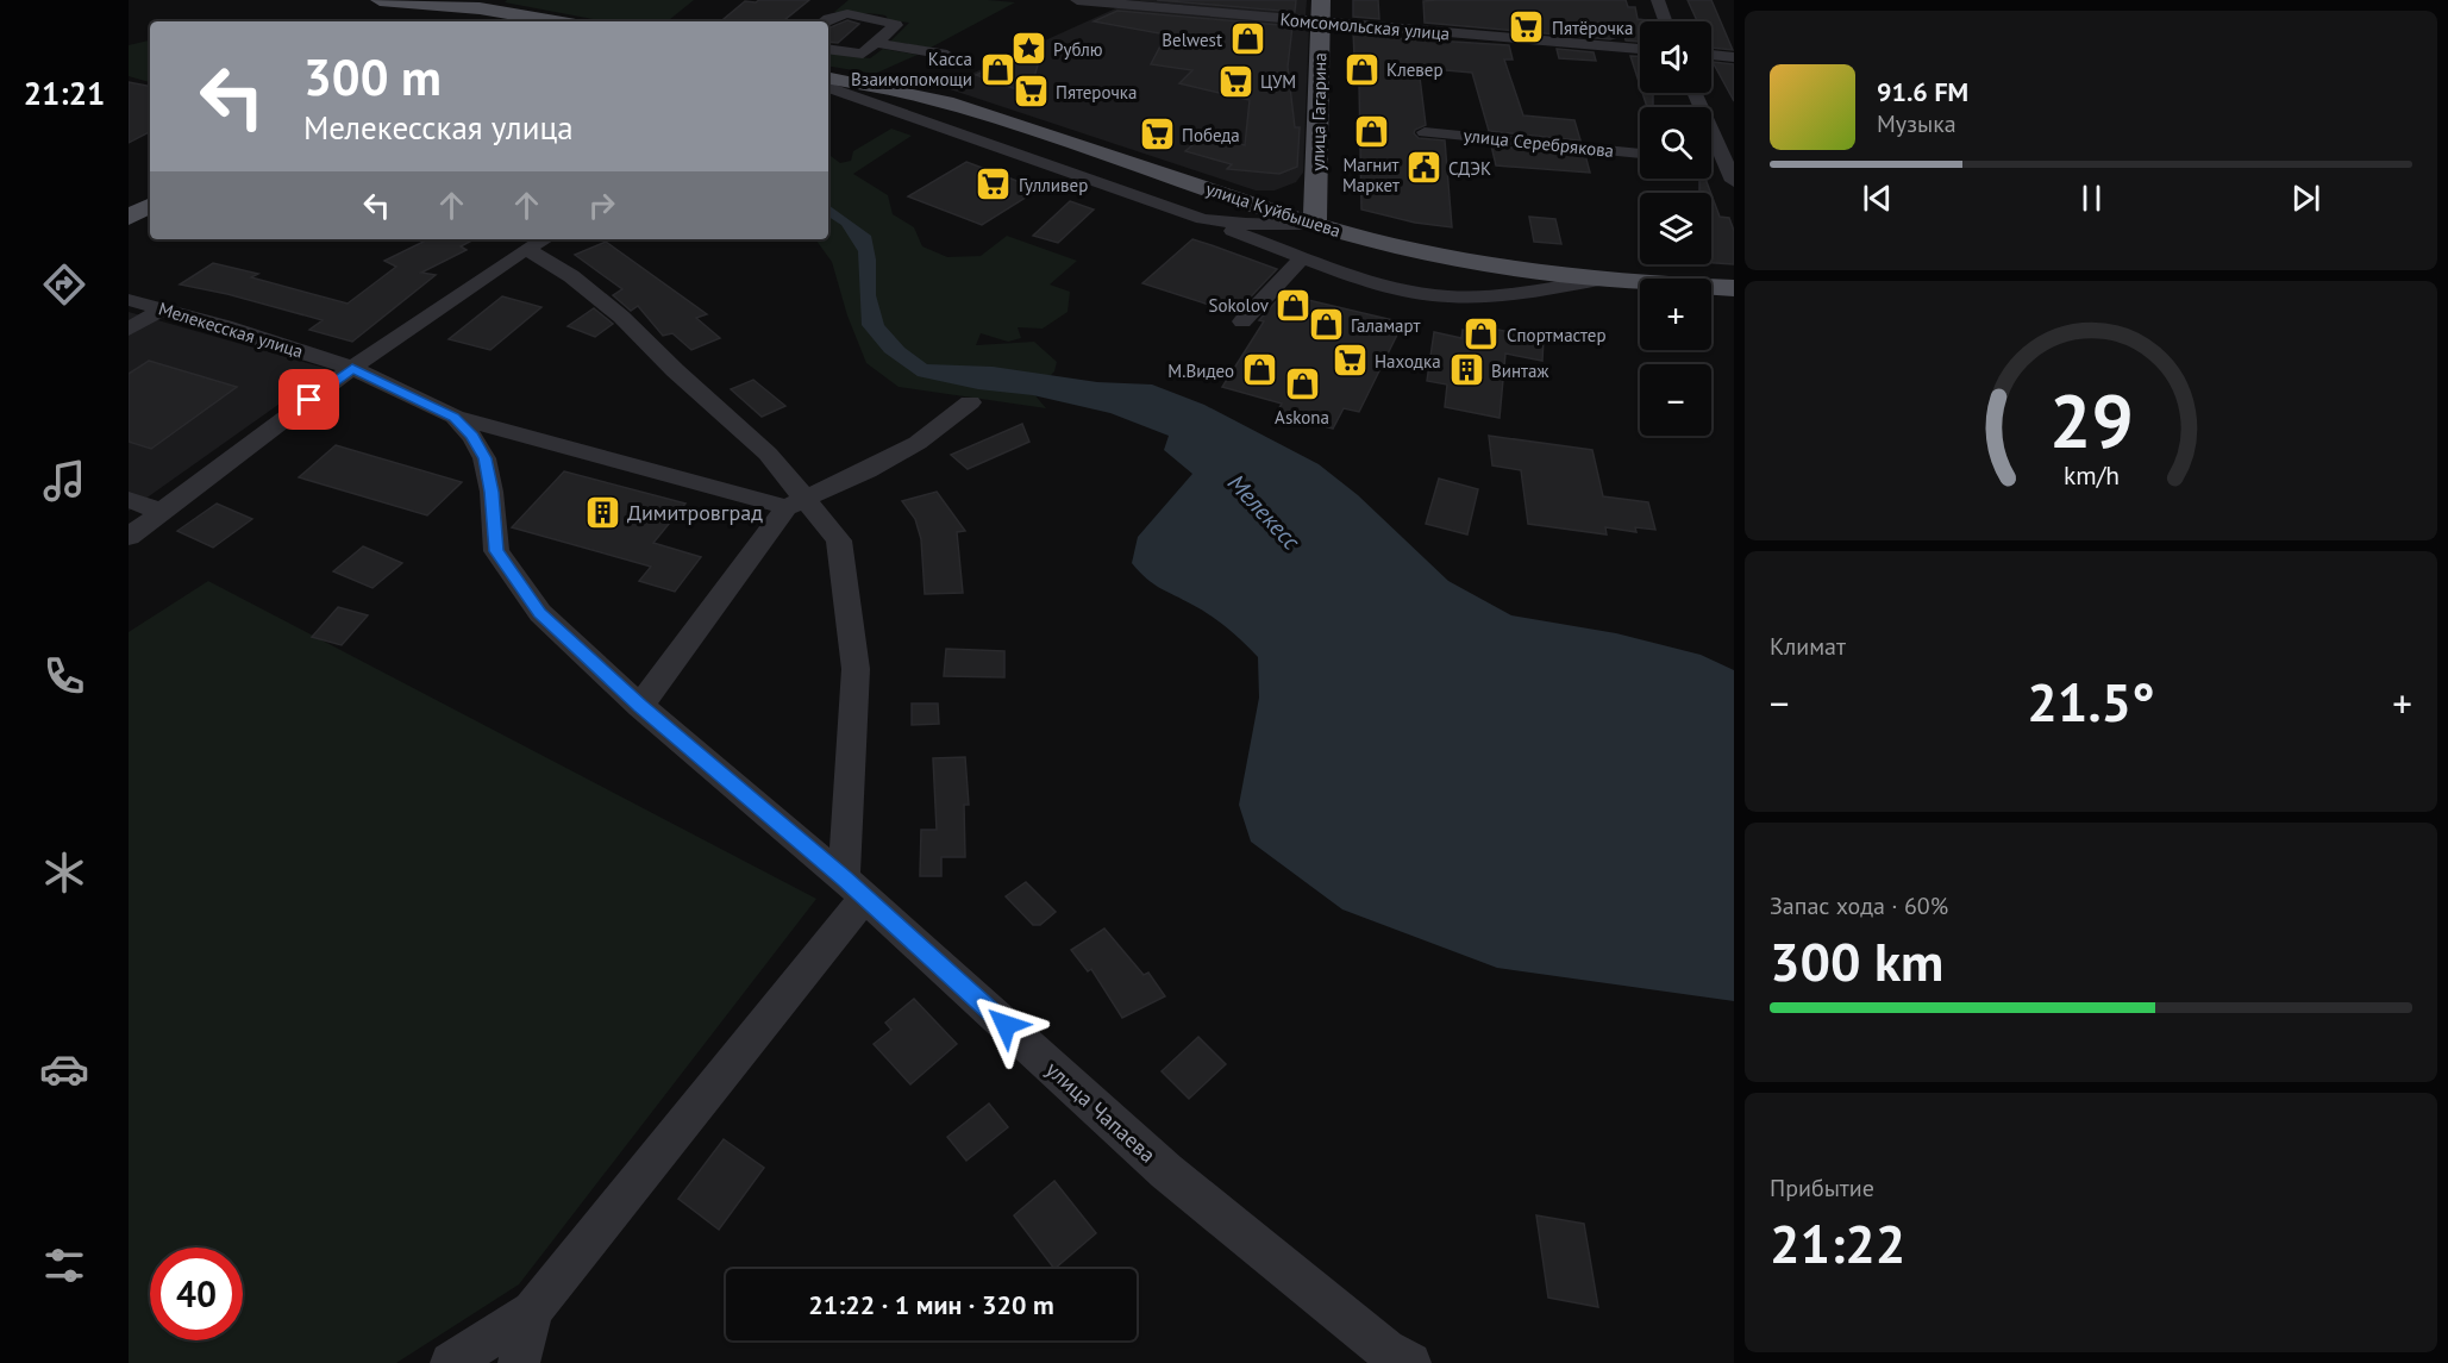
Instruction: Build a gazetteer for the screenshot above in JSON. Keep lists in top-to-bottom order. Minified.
{"streets":{"main road":["улица Гагарина","улица Куйбышева"],"street":["Комсомольская улица","улица Серебрякова","Мелекесская улица","улица Чапаева"]},"crossings":[["Комсомольская улица","улица Гагарина"],["улица Гагарина","улица Куйбышева"],["Мелекесская улица","улица Чапаева"]],"water":["Мелекесс"],"places":{"supermarket":["Пятёрочка","ЦУМ","Пятерочка","Победа","Гулливер","Находка"],"shop":["Belwest","Касса Взаимопомощи","Клевер","Магнит Маркет","Sokolov","Галамарт","Спортмастер","М.Видео","Askona"],"place":["Рублю"],"public building":["СДЭК"],"building":["Винтаж","Димитровград"]},"page":{"tabs":"21:21","map_buttons":["+","−"],"turn":["300 m","Мелекесская улица"],"song":["91.6 FM","Музыка"],"tile":["Климат",["Запас хода · 60%","300 km"],["Прибытие","21:22"]],"heat":["−","21.5°","+"],"limit":"40","trip":"21:22 · 1 мин · 320 m","gauge":["29","km/h"]}}
